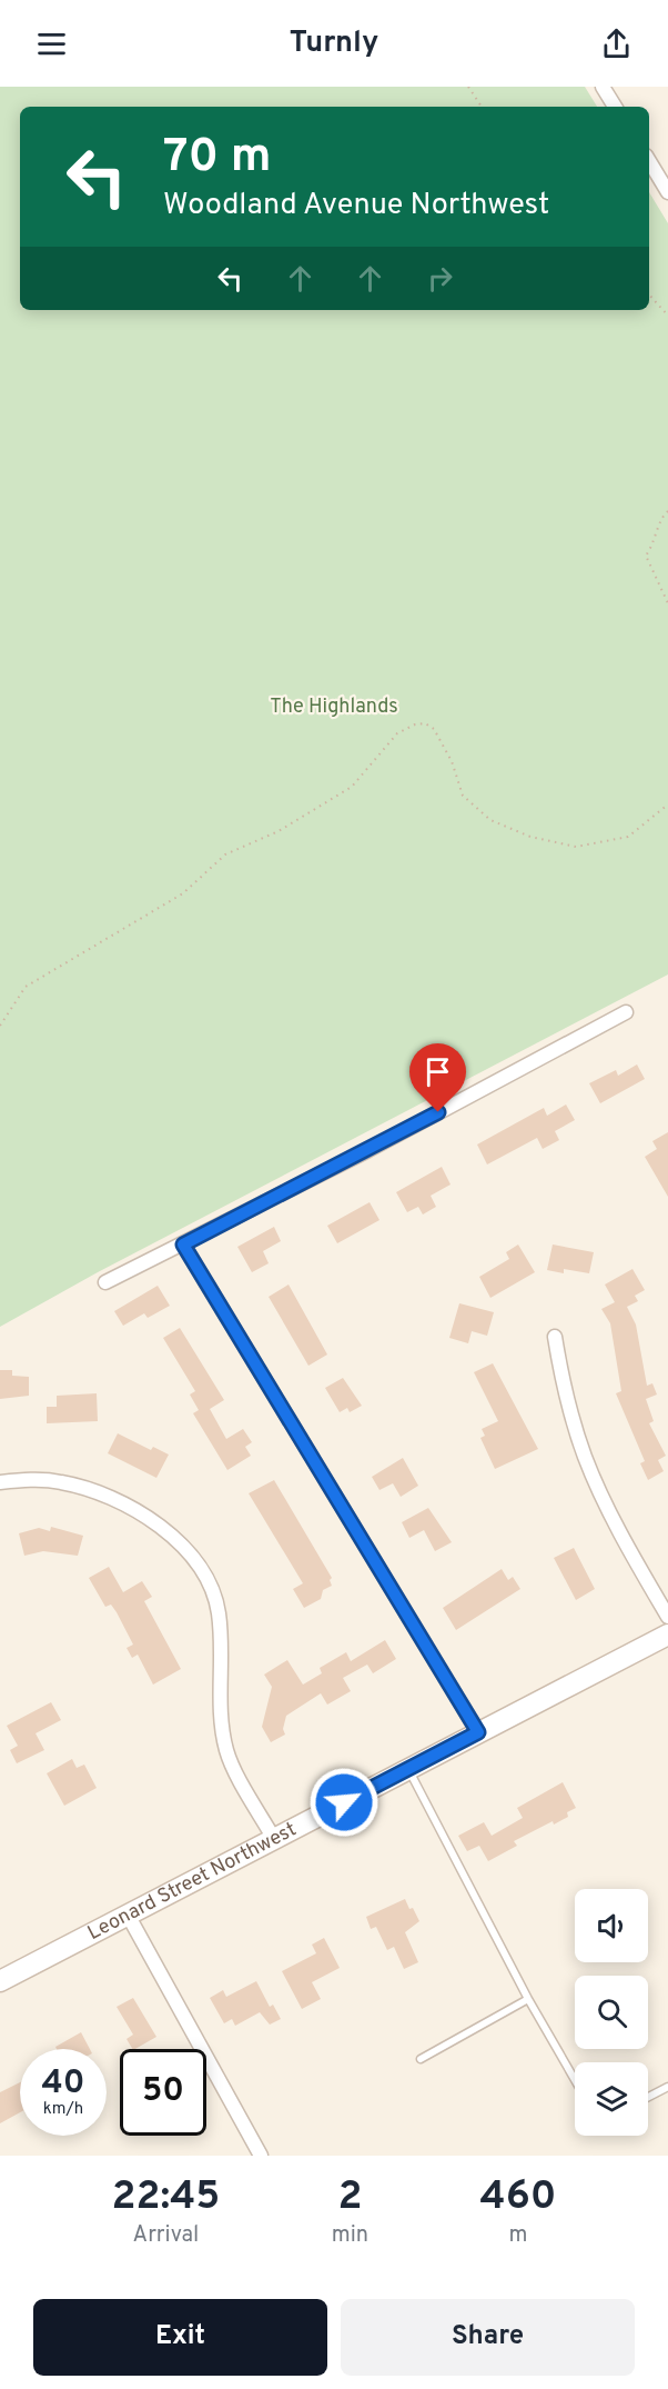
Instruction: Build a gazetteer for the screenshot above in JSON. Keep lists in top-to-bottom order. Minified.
{"streets":{"main road":["Leonard Street Northwest"]},"parks":["The Highlands"],"page":{"header":"Turnly","turn":["70 m","Woodland Avenue Northwest"],"speed":"40 km/h","limit":"50","eta":["22:45","Arrival","2","min","460","m"],"buttons":["Exit","Share"]}}
